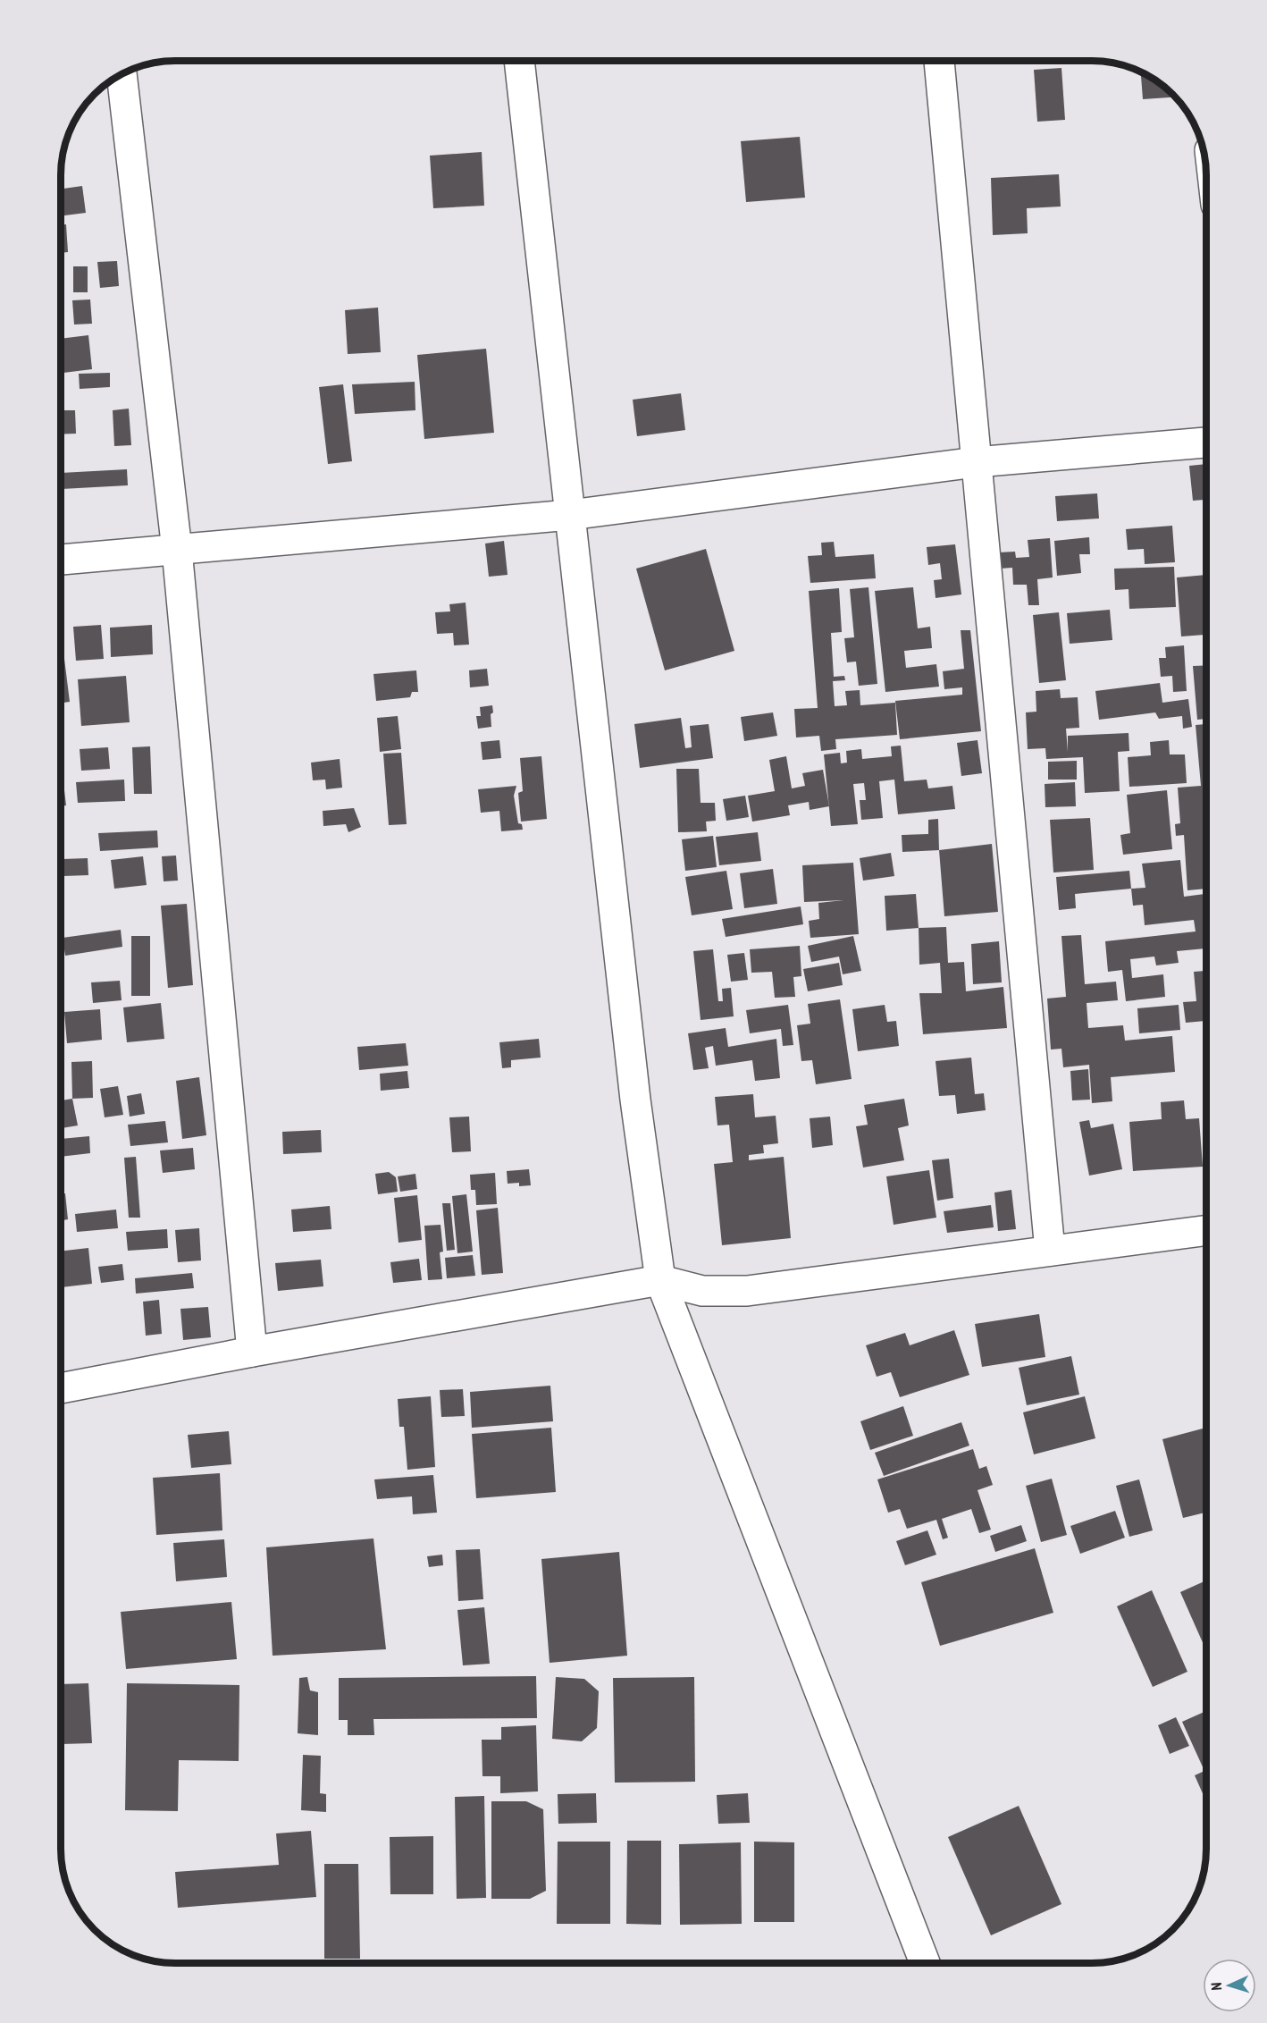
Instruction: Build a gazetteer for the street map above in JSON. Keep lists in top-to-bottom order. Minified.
{"north":"left"}
